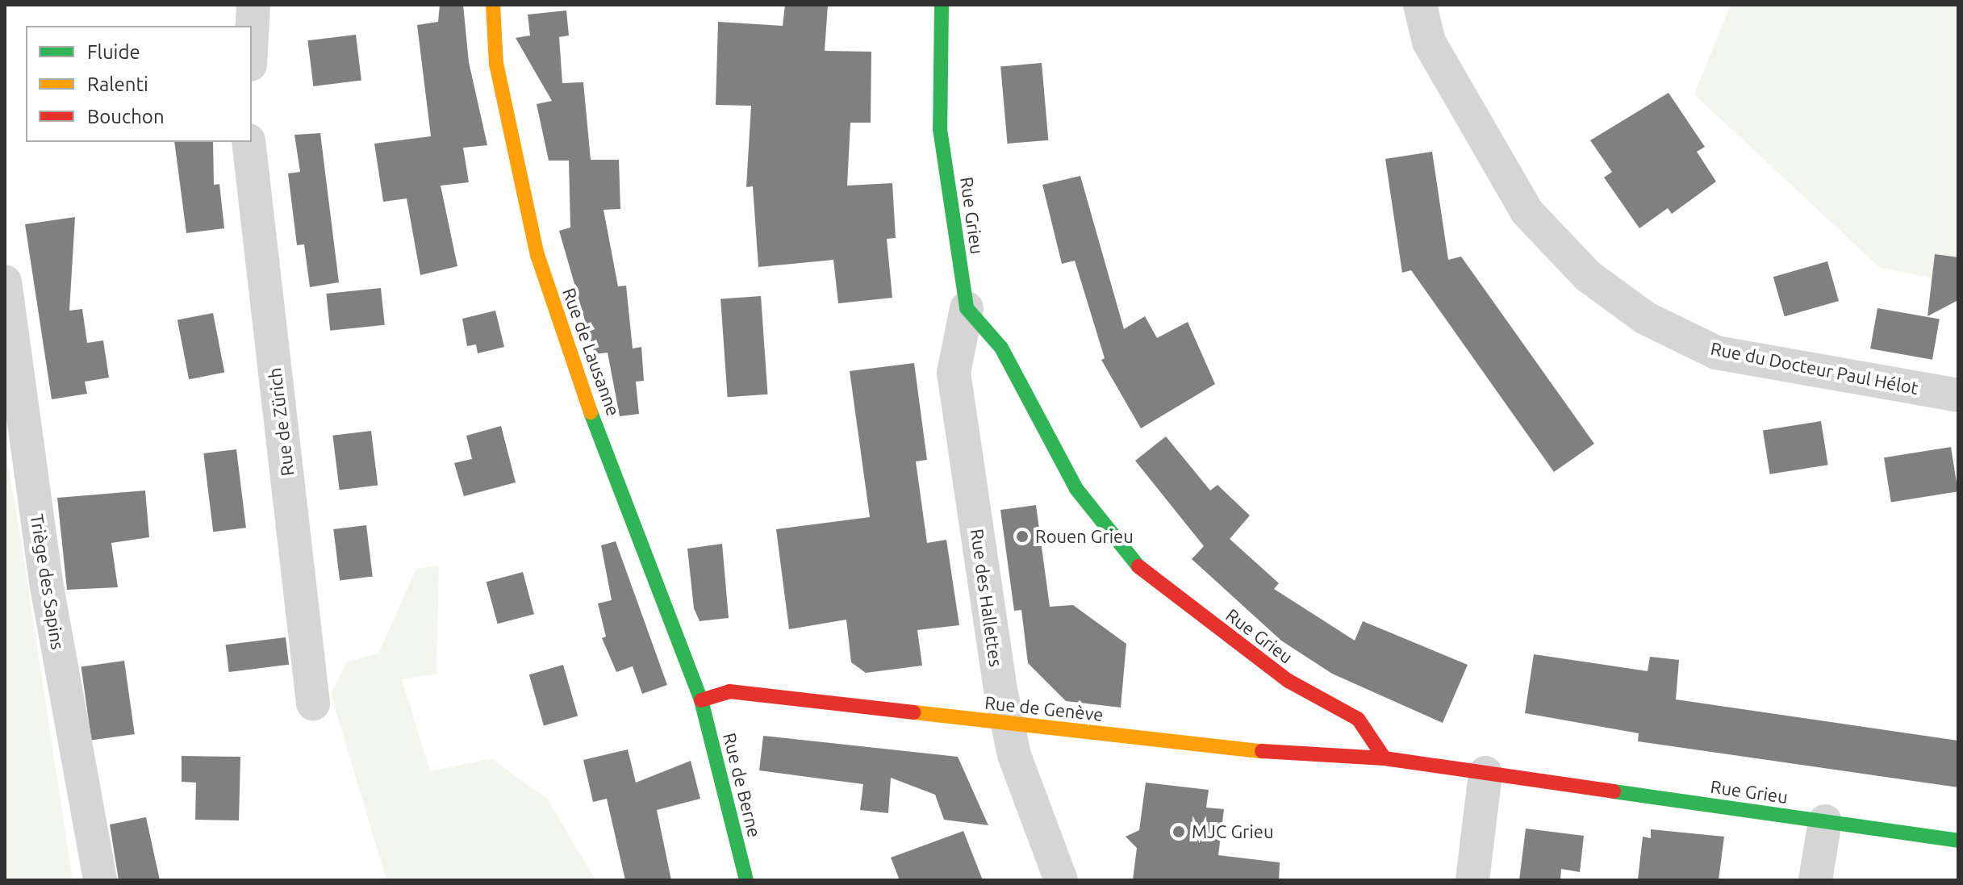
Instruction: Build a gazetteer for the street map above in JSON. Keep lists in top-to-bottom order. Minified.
{"streets":{"street":["Rue Grieu","Rue de Lausanne","Rue du Docteur Paul Hélot","Rue de Zürich","Triège des Sapins","Rue des Hallettes","Rue de Genève","Rue de Berne"]},"crossings":[["Rue Grieu","Rue des Hallettes"],["Rue Grieu","Rue de Genève"],["Rue de Lausanne","Rue de Genève"],["Rue de Lausanne","Rue de Berne"],["Rue des Hallettes","Rue de Genève"],["Rue de Genève","Rue de Berne"]],"places":["Rouen Grieu","MJC Grieu"],"legend":["Fluide","Ralenti","Bouchon"]}
